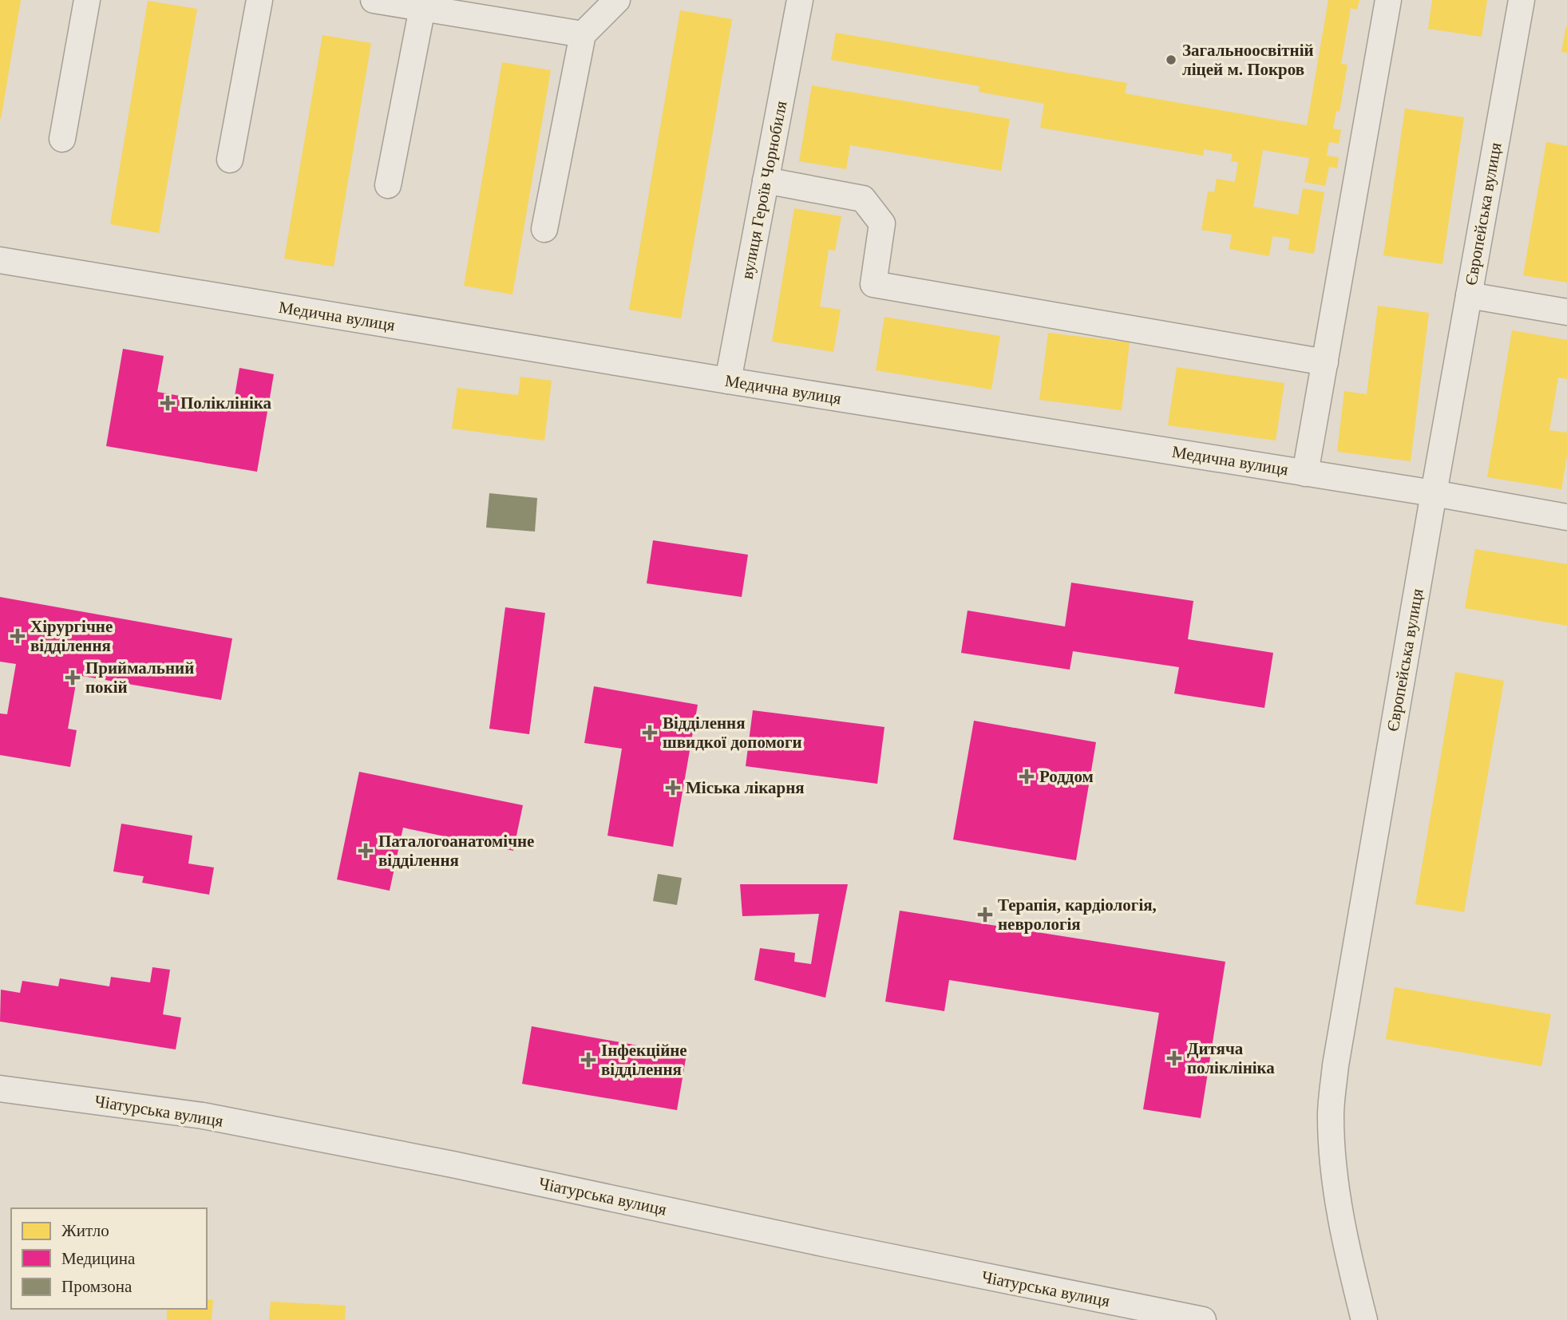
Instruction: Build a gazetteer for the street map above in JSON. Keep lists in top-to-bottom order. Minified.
{"streets":{"street":["вулиця Героїв Чорнобиля","Європейська вулиця","Медична вулиця","Чіатурська вулиця"]},"crossings":[["вулиця Героїв Чорнобиля","Медична вулиця"],["Європейська вулиця","Медична вулиця"]],"places":{"other":["Загальноосвітній ліцей м. Покров"],"health":["Поліклініка","Хірургічне відділення","Приймальний покій","Відділення швидкої допомоги","Роддом","Мiська лiкарня","Паталогоанатомічне відділення","Терапія, кардіологія, неврологія","Дитяча поліклініка","Інфекційне відділення"]},"legend":["Житло","Медицина","Промзона"]}
